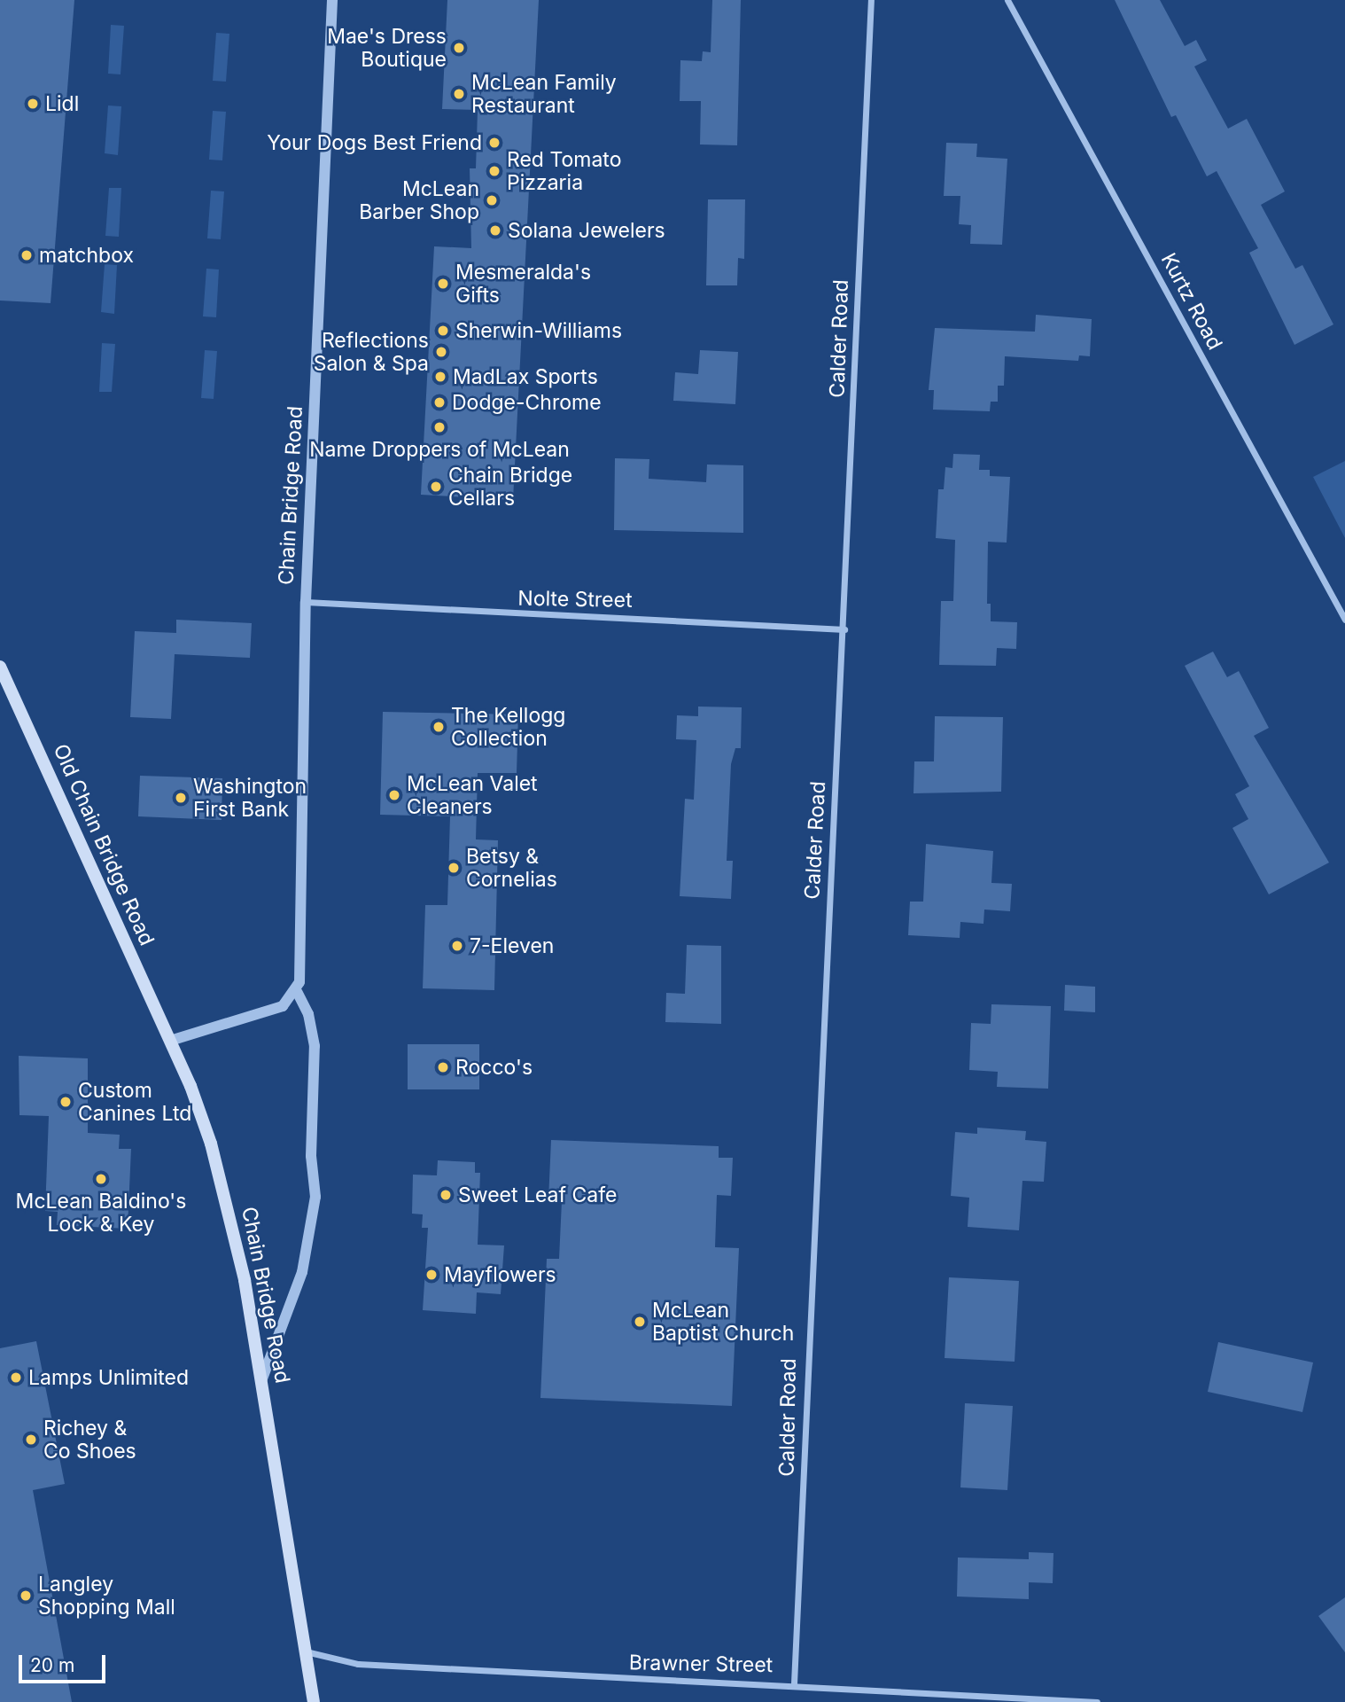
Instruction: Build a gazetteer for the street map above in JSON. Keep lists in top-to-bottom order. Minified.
{"streets":{"main road":["Chain Bridge Road","Old Chain Bridge Road"],"street":["Kurtz Road","Calder Road","Nolte Street","Brawner Street"]},"crossings":[["Calder Road","Nolte Street"],["Calder Road","Brawner Street"],["Chain Bridge Road","Nolte Street"],["Chain Bridge Road","Old Chain Bridge Road"],["Chain Bridge Road","Brawner Street"]],"places":["Mae's Dress Boutique","McLean Family Restaurant","Lidl","Your Dogs Best Friend","Red Tomato Pizzaria","McLean Barber Shop","Solana Jewelers","matchbox","Mesmeralda's Gifts","Sherwin-Williams","Reflections Salon & Spa","MadLax Sports","Dodge-Chrome","Name Droppers of McLean","Chain Bridge Cellars","The Kellogg Collection","McLean Valet Cleaners","Washington First Bank","Betsy & Cornelias","7-Eleven","Rocco's","Custom Canines Ltd","McLean Baldino's Lock & Key","Sweet Leaf Cafe","Mayflowers","McLean Baptist Church","Lamps Unlimited","Richey & Co Shoes","Langley Shopping Mall"],"scale_bar":"20 m"}
